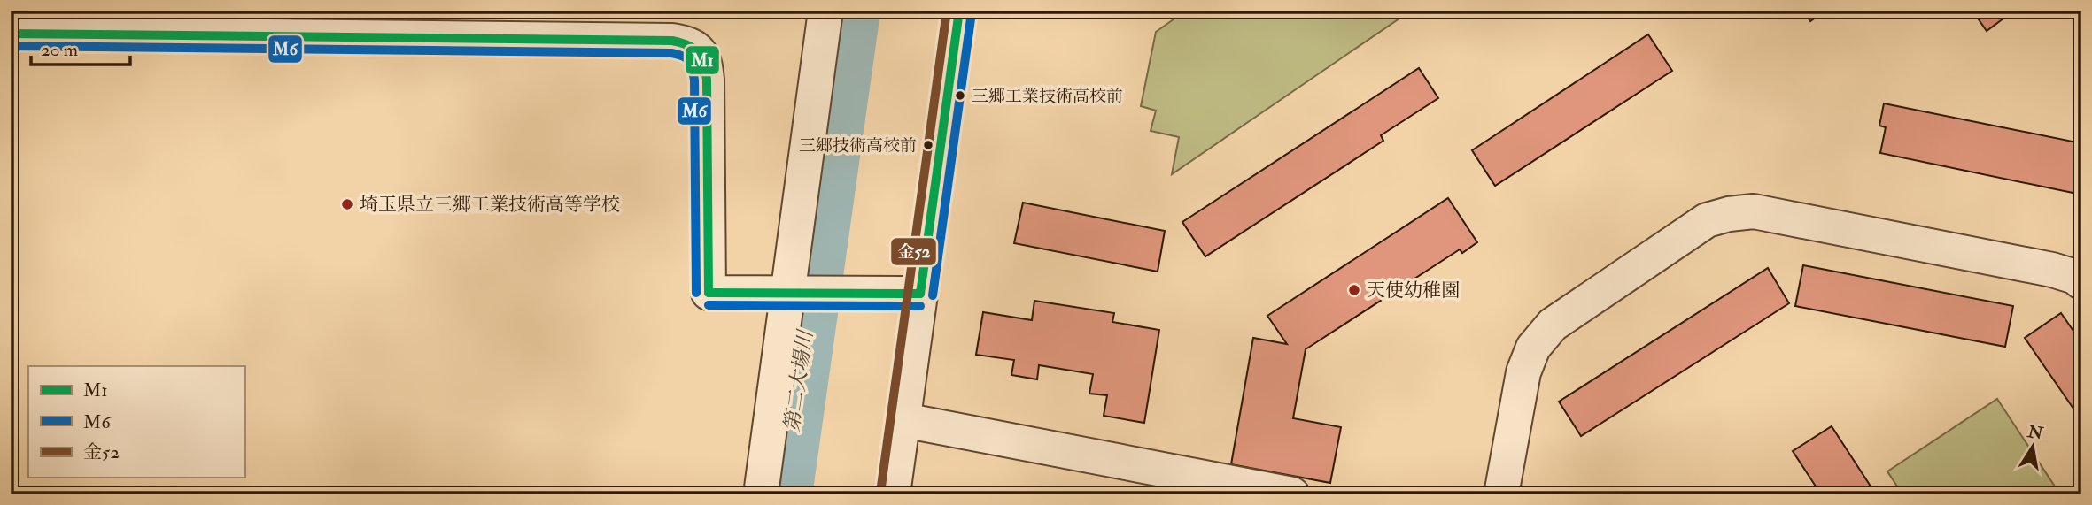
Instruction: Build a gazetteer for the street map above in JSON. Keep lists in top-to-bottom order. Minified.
{"water":["第二大場川"],"places":["三郷工業技術高校前","三郷技術高校前","埼玉県立三郷工業技術高等学校","天使幼稚園"],"lines":["transit line M1","transit line 金52","transit line M6"],"legend":["M1","M6","金52"],"scale_bar":"20 m","north":"top"}
